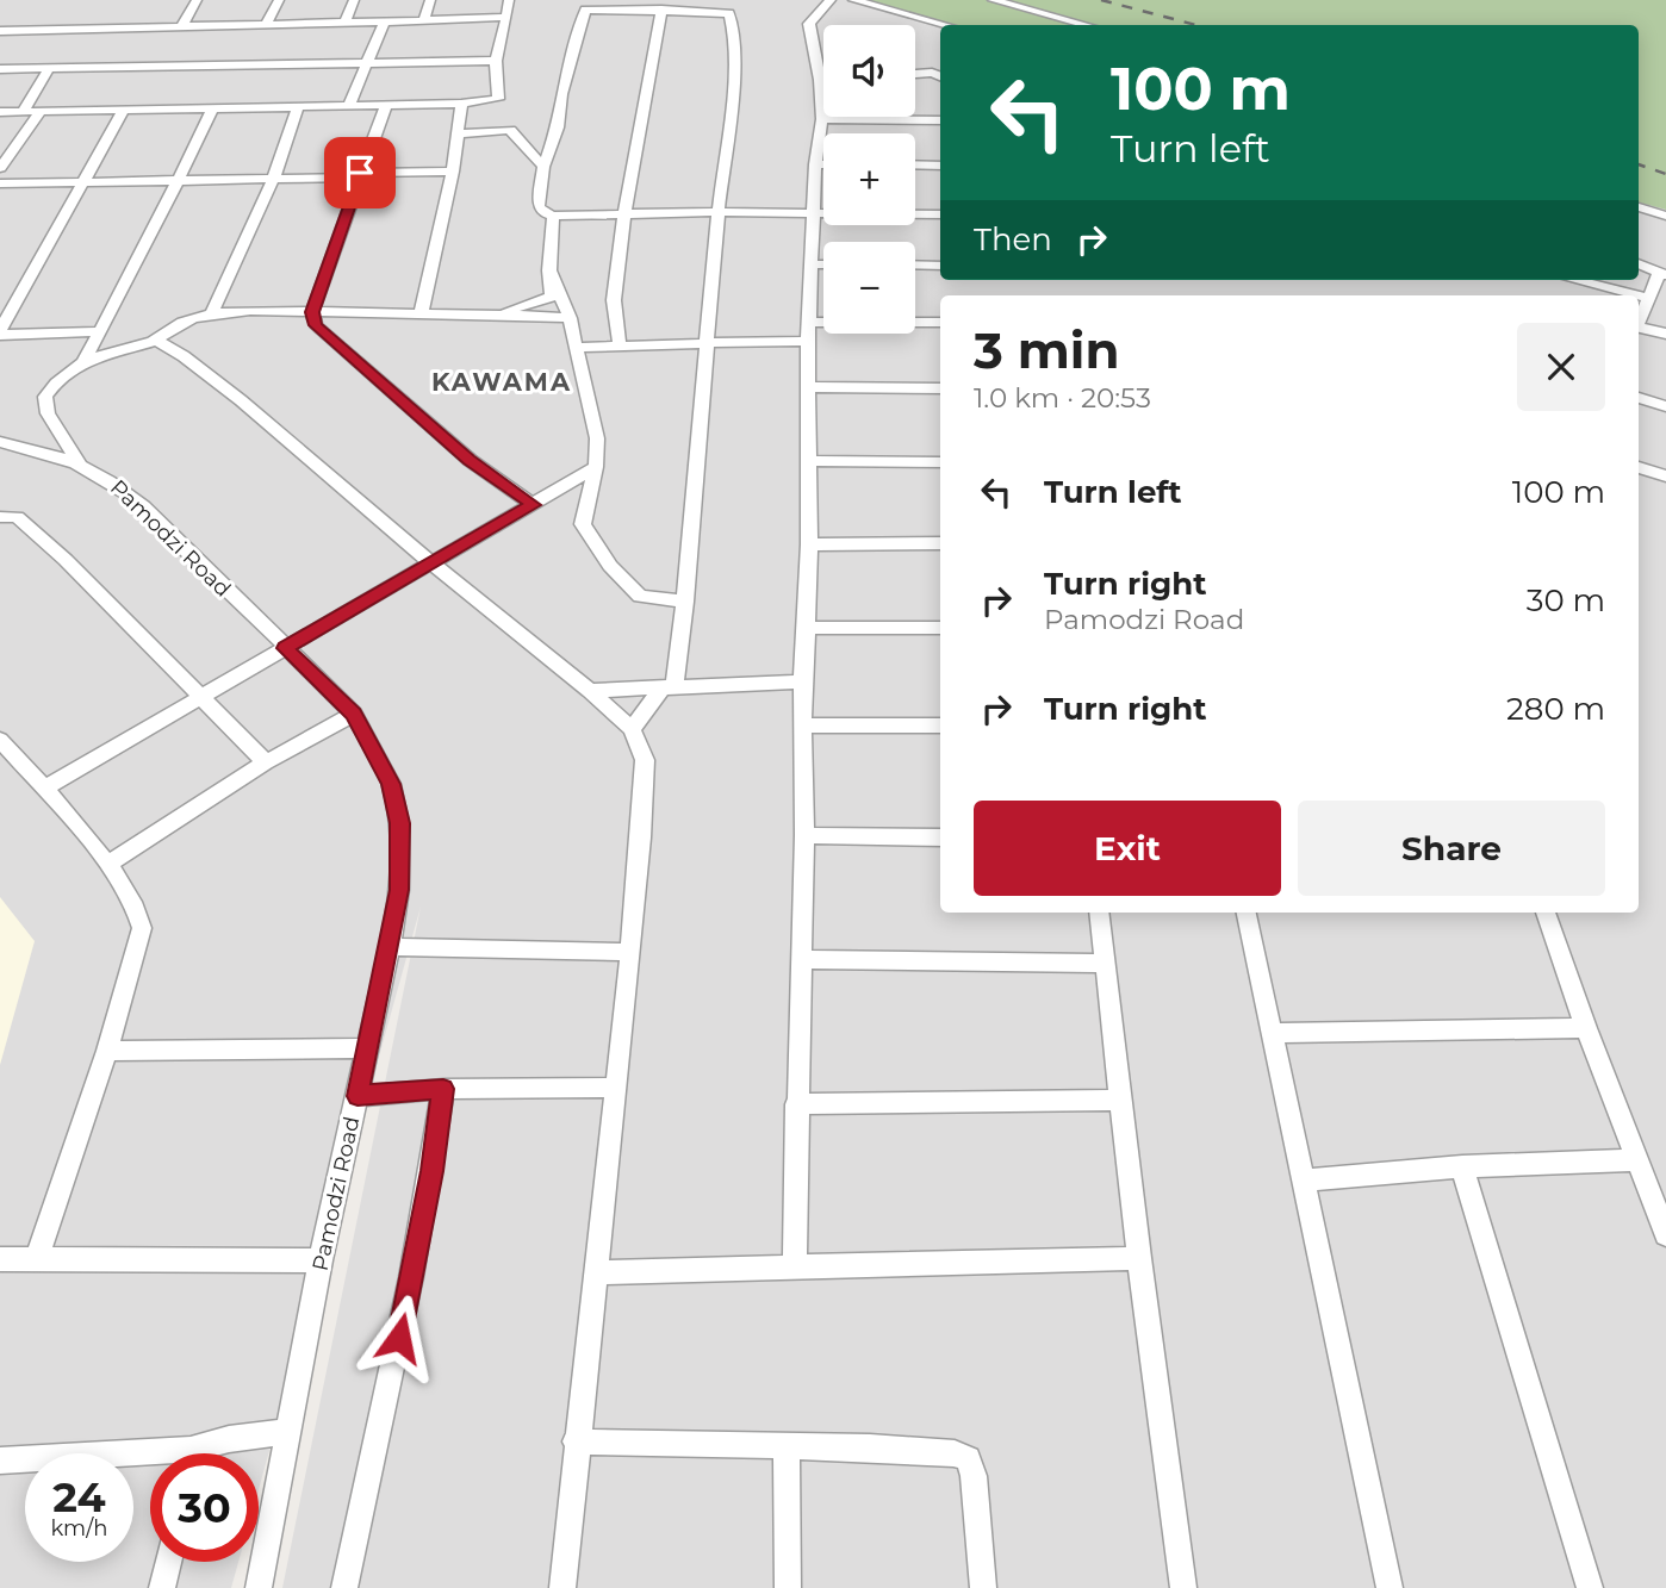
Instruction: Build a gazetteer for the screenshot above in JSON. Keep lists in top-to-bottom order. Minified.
{"streets":{"street":["Pamodzi Road"]},"districts":["KAWAMA"],"page":{"map_buttons":["+","−"],"turn":["100 m","Turn left"],"then":"Then","heading":["3 min","1.0 km · 20:53"],"list":[{"name":"Turn left","value":"100 m"},{"name":"Turn right","note":"Pamodzi Road","value":"30 m"},{"name":"Turn right","value":"280 m"}],"buttons":["Exit","Share"],"speed":"24 km/h","limit":"30"}}
